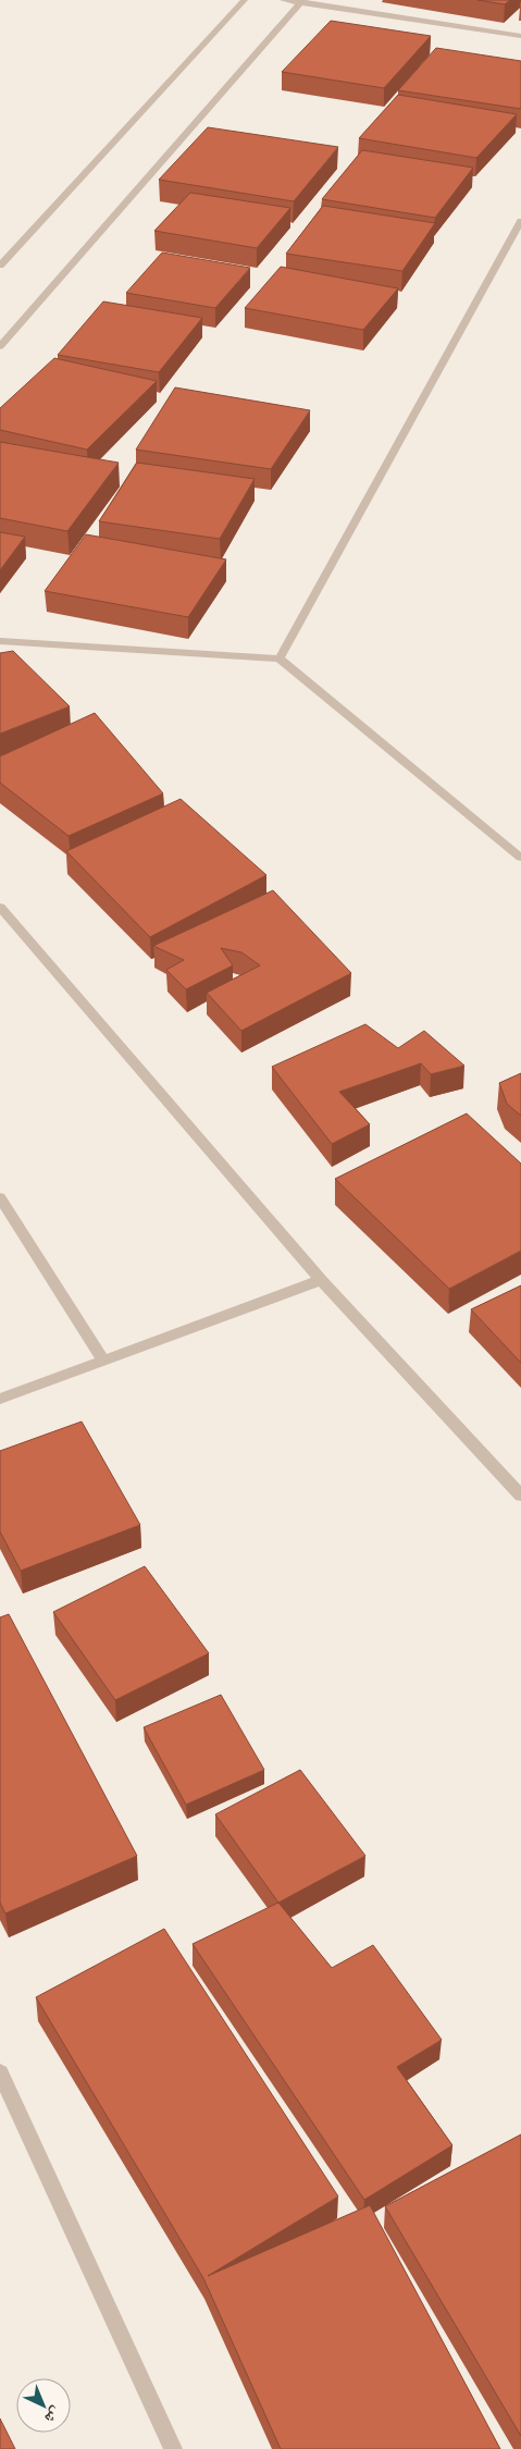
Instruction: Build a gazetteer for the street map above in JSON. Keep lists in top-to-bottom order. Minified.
{"north":"bottom right"}
